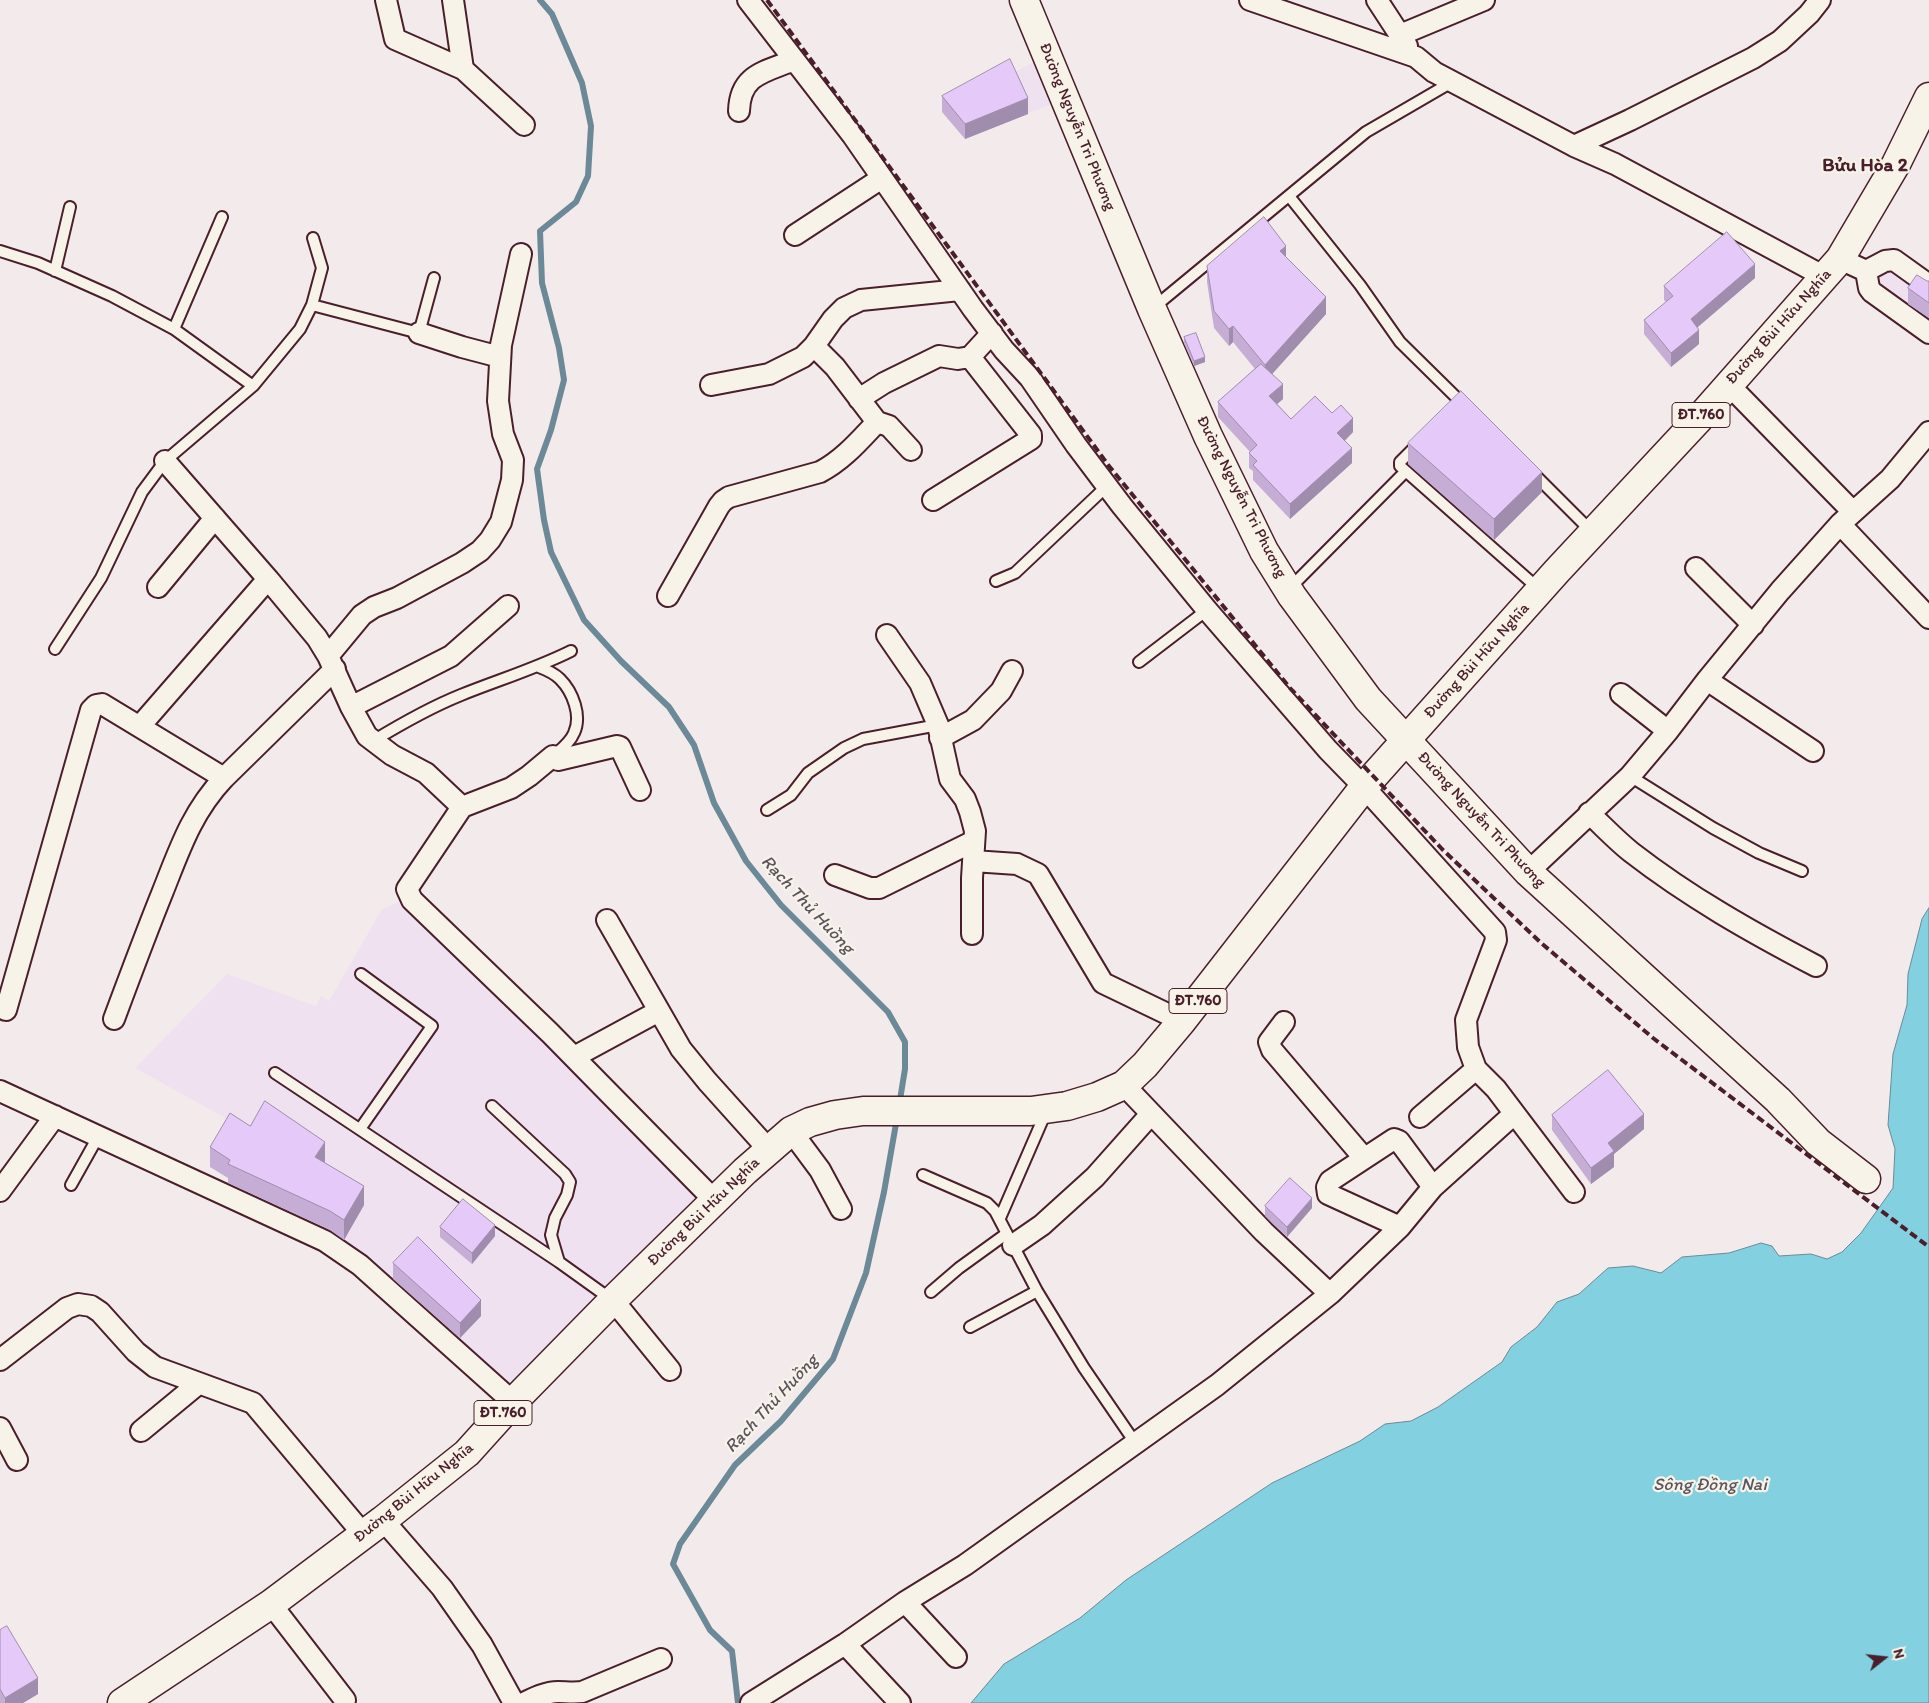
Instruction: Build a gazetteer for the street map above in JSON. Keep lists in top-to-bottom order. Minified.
{"streets":{"main road":["Đường Nguyễn Tri Phương","Đường Bùi Hữu Nghĩa","ĐT.760"]},"crossings":[["Đường Nguyễn Tri Phương","Đường Bùi Hữu Nghĩa"]],"districts":["Bửu Hòa 2"],"water":["Rạch Thủ Huồng","Sông Đồng Nai"],"north":"right"}
